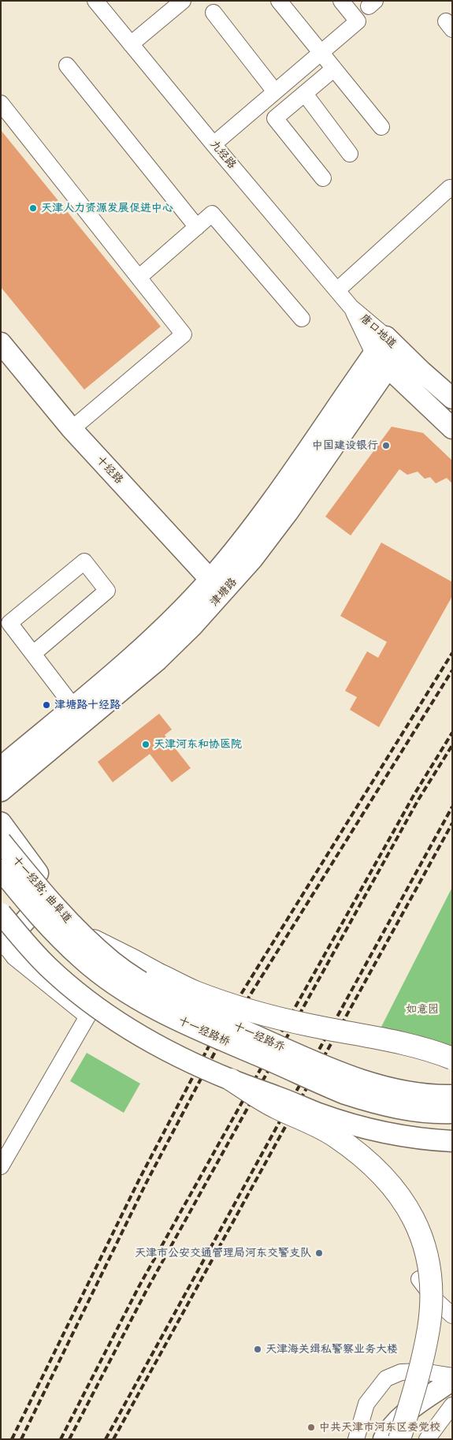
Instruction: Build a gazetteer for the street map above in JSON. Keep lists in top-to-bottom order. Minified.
{"streets":{"main road":["唐口地道","十经路","津塘路","十一经路; 曲阜道","十一经路桥","十一经路乔"],"street":["九经路"]},"crossings":[["九经路","唐口地道"],["唐口地道","津塘路"],["十经路","津塘路"],["十一经路; 曲阜道","十一经路乔"]],"parks":["如意园"],"places":["天津人力资源发展促进中心","中国建设银行","津塘路十经路","天津河东和协医院","天津市公安交通管理局河东交警支队","天津海关缉私警察业务大楼","中共天津市河东区委党校"]}
